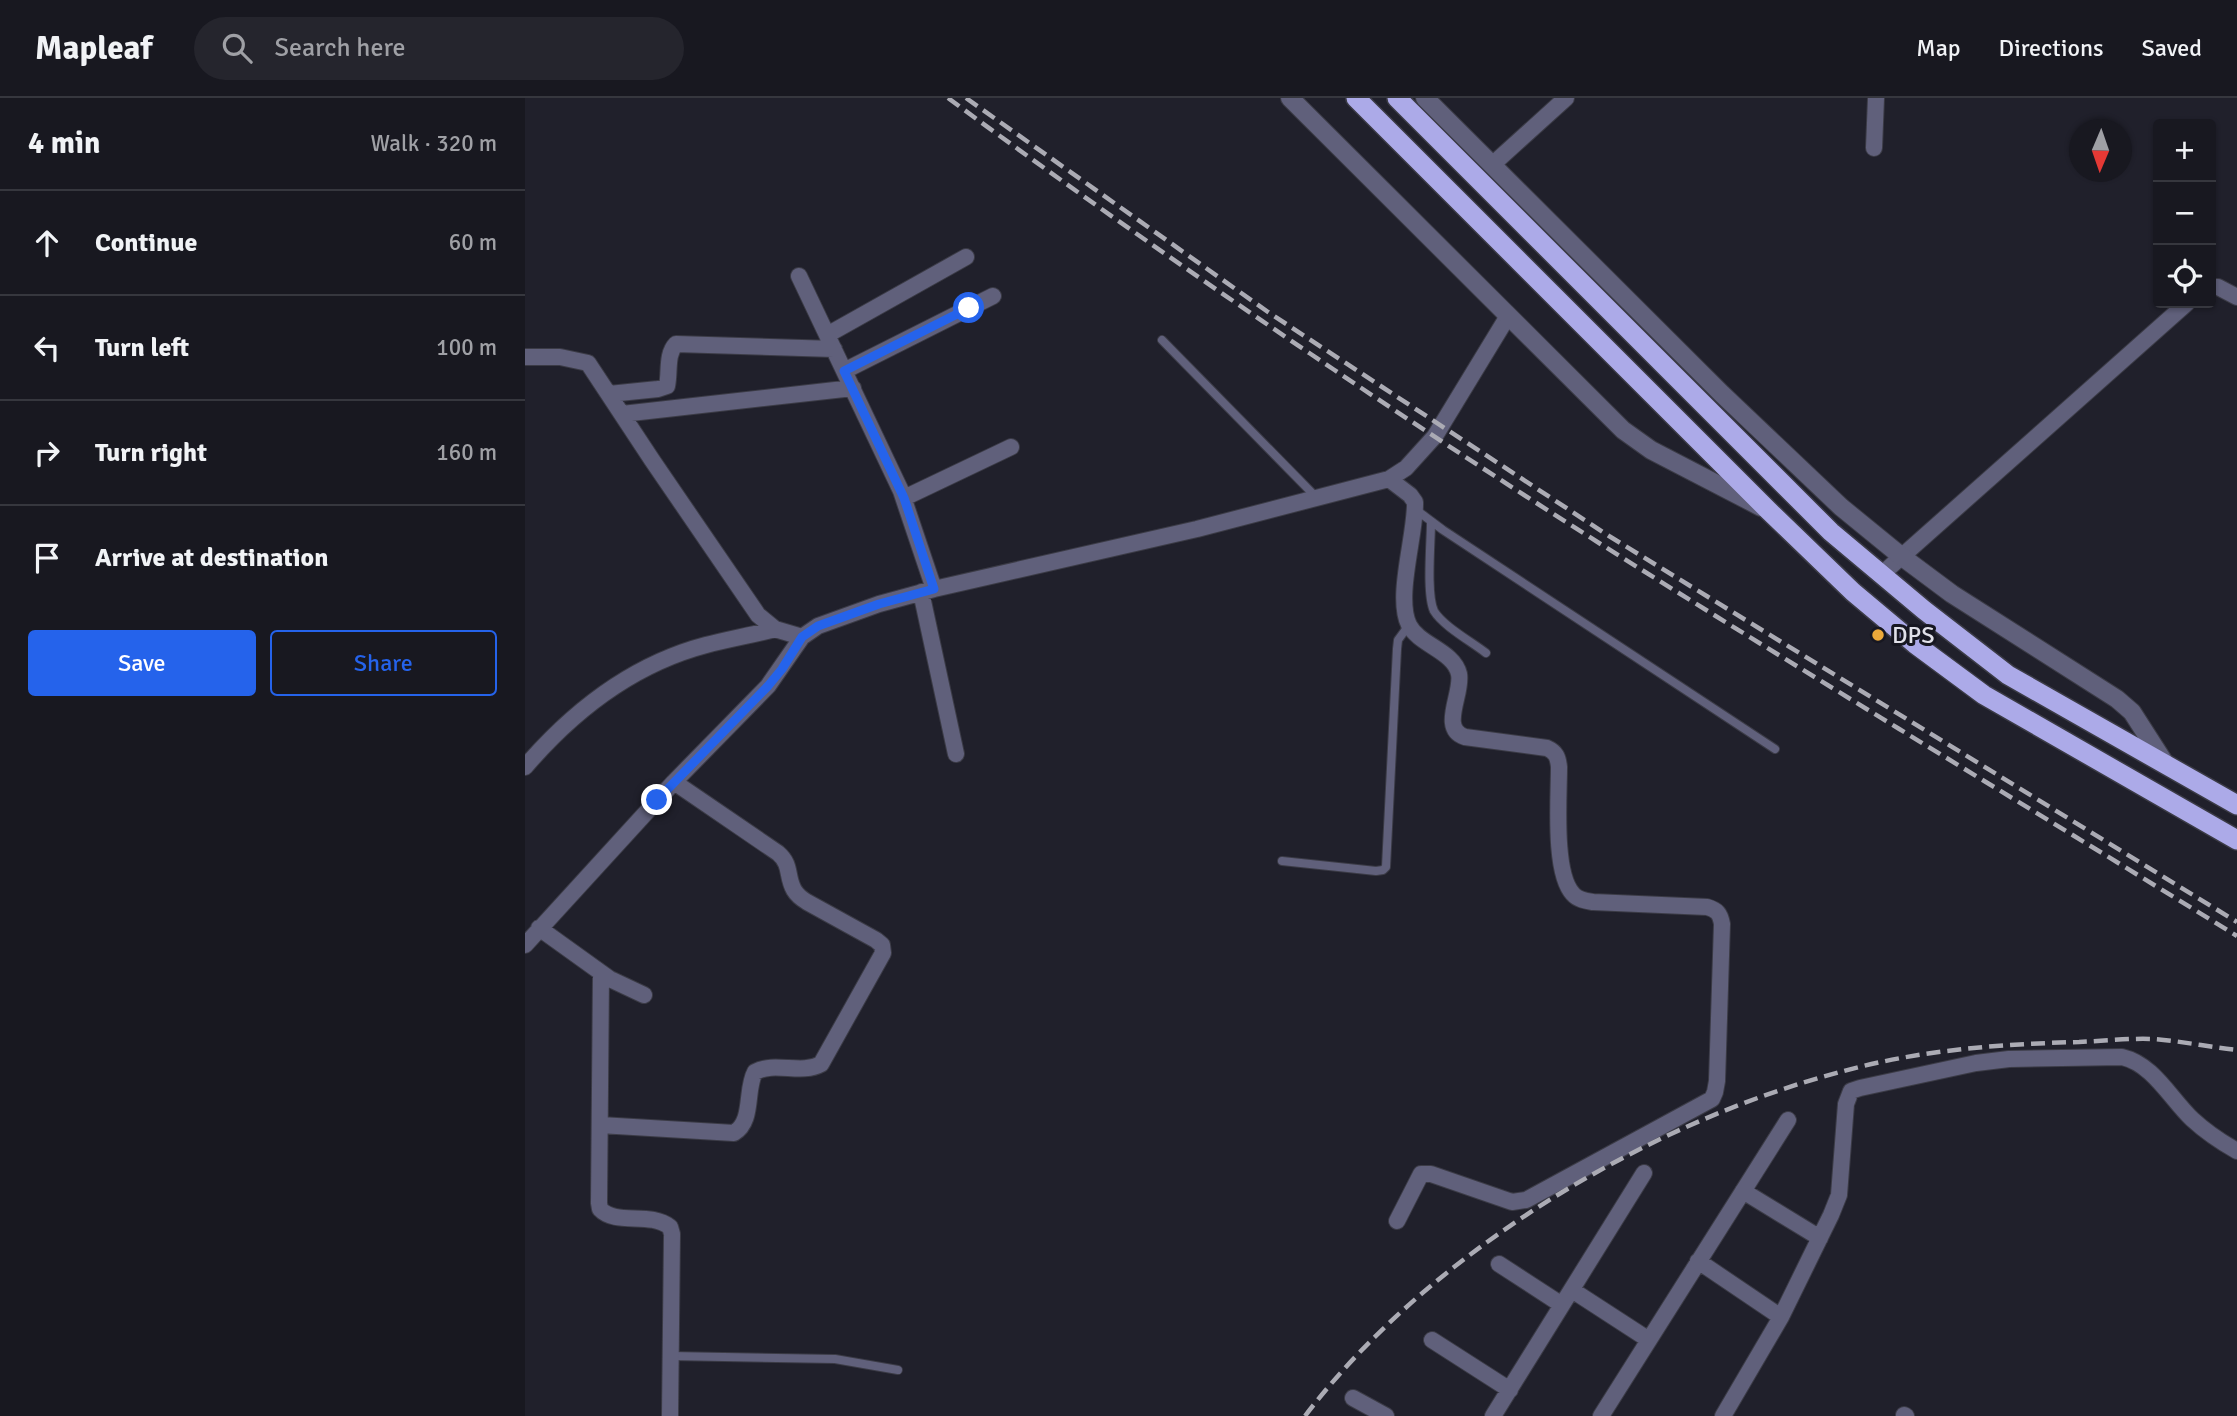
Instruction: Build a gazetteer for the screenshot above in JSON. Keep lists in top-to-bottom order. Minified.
{"places":["DPS"],"north":"bottom","page":{"header":"Mapleaf","search":"Search here","nav":["Map","Directions","Saved"],"heading":["4 min","Walk · 320 m"],"map_buttons":["+","−"],"list":[["Continue","60 m"],["Turn left","100 m"],["Turn right","160 m"],"Arrive at destination"],"buttons":["Save","Share"]}}
